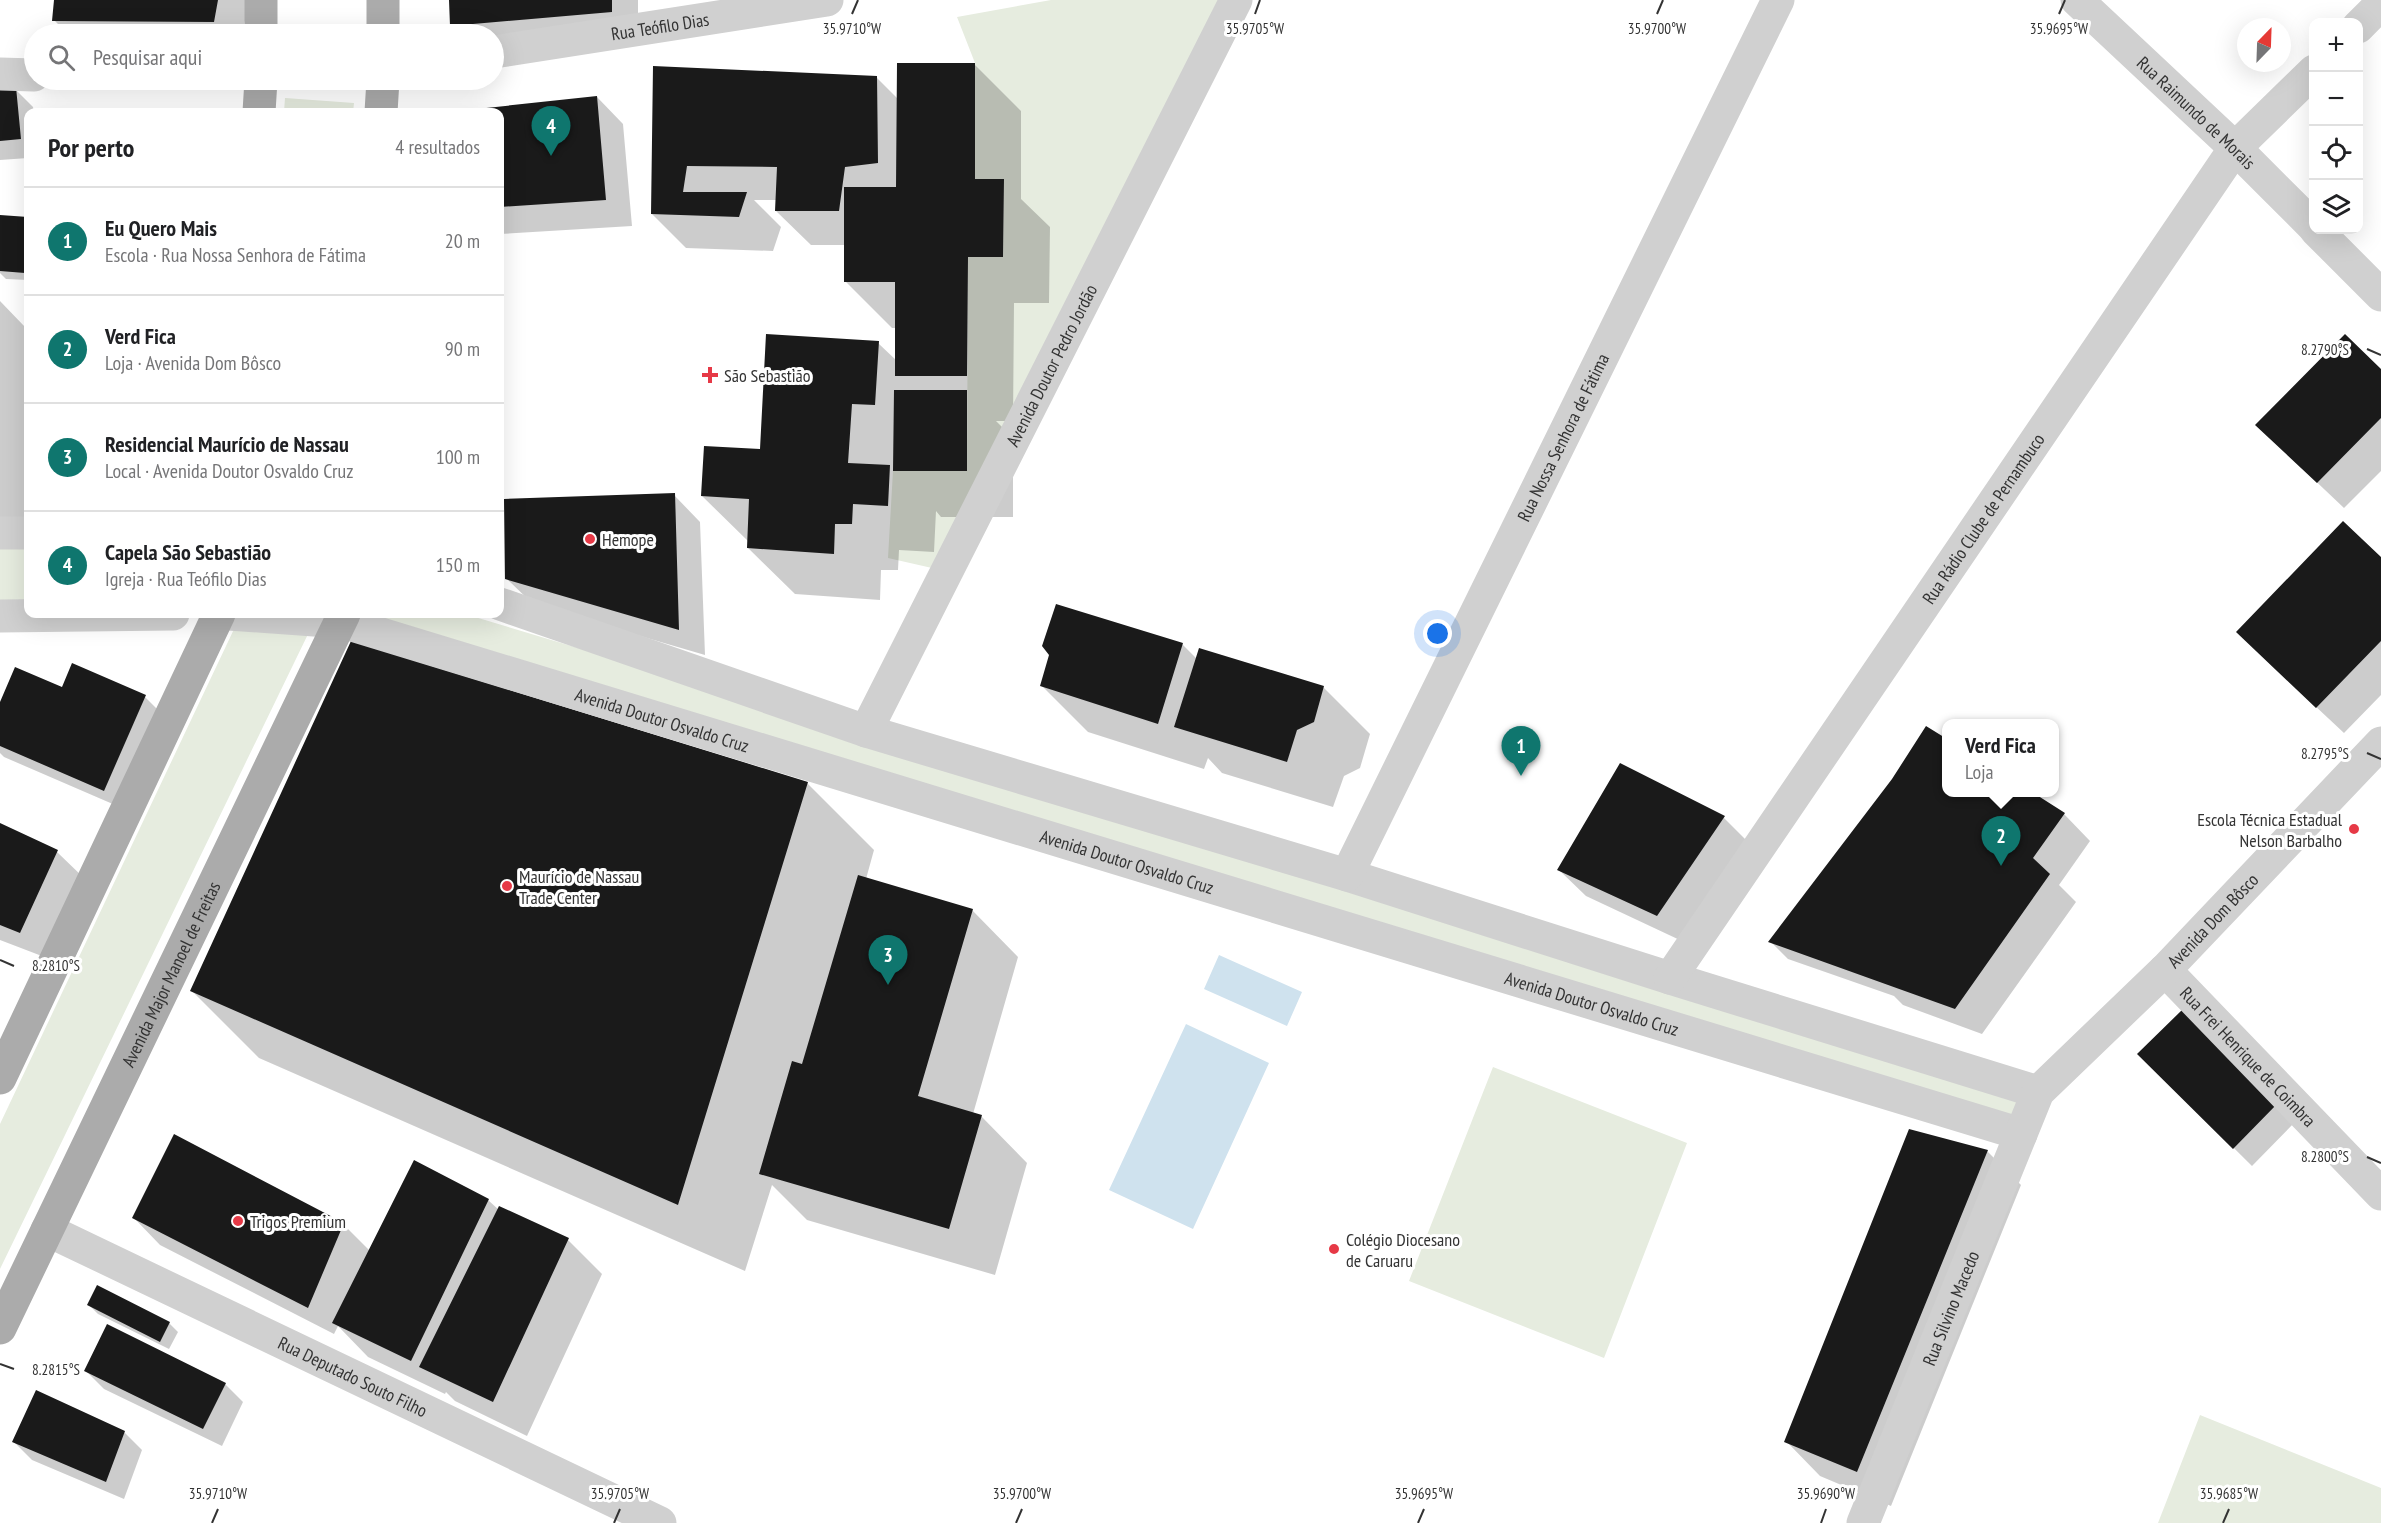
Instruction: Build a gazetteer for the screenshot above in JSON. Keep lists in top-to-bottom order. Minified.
{"streets":{"main road":["Avenida Major Manoel de Freitas"],"street":["Rua Teófilo Dias","Rua Raimundo de Morais","Avenida Doutor Pedro Jordão","Rua Nossa Senhora de Fátima","Rua Rádio Clube de Pernambuco","Avenida Doutor Osvaldo Cruz","Avenida Dom Bôsco","Rua Frei Henrique de Coimbra","Rua Silvino Macedo","Rua Deputado Souto Filho"]},"crossings":[["Rua Raimundo de Morais","Rua Rádio Clube de Pernambuco"],["Avenida Doutor Osvaldo Cruz","Avenida Major Manoel de Freitas"],["Avenida Doutor Osvaldo Cruz","Rua Silvino Macedo"],["Avenida Dom Bôsco","Rua Frei Henrique de Coimbra"],["Avenida Dom Bôsco","Rua Silvino Macedo"],["Avenida Major Manoel de Freitas","Rua Deputado Souto Filho"]],"places":{"health":["São Sebastião"],"other":["Hemope","Escola Técnica Estadual Nelson Barbalho","Maurício de Nassau Trade Center","Trigos Premium","Colégio Diocesano de Caruaru"]},"north":"top right","page":{"map_buttons":["+","−"],"search":"Pesquisar aqui","pins":["4","1","2","3"],"heading":["Por perto","4 resultados"],"list":[{"mark":"1","name":"Eu Quero Mais","note":"Escola · Rua Nossa Senhora de Fátima","value":"20 m"},{"mark":"2","name":"Verd Fica","note":"Loja · Avenida Dom Bôsco","value":"90 m"},{"mark":"3","name":"Residencial Maurício de Nassau","note":"Local · Avenida Doutor Osvaldo Cruz","value":"100 m"},{"mark":"4","name":"Capela São Sebastião","note":"Igreja · Rua Teófilo Dias","value":"150 m"}],"popup":["Verd Fica","Loja"]},"coordinates":["35.9710°W","35.9705°W","35.9700°W","35.9695°W","8.2790°S","8.2795°S","8.2810°S","8.2800°S","8.2815°S","35.9690°W","35.9685°W"]}
